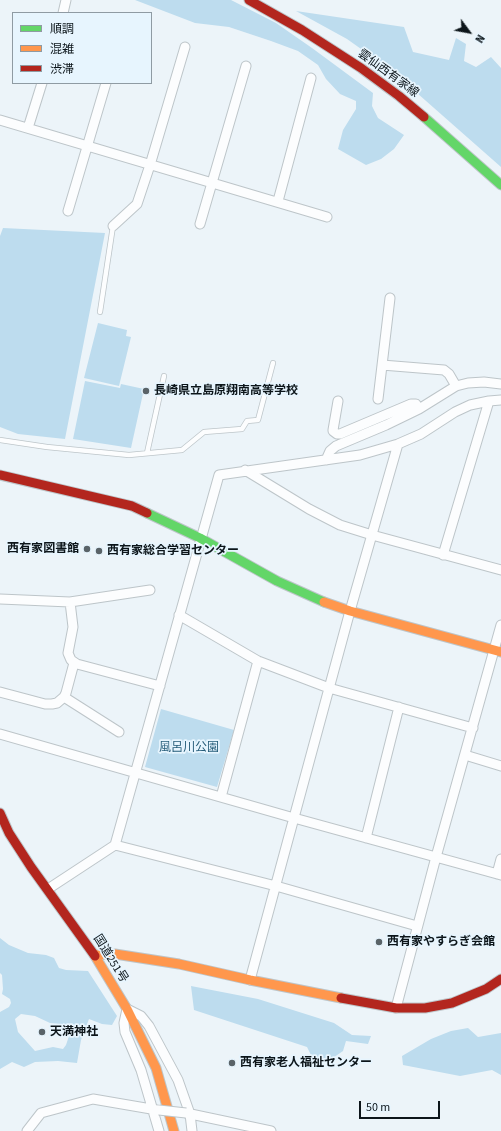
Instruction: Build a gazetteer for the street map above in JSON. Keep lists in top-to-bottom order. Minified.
{"streets":{"main road":["雲仙西有家線","国道251号"]},"parks":["風呂川公園"],"places":["長崎県立島原翔南高等学校","西有家図書館","西有家総合学習センター","西有家やすらぎ会館","天満神社","西有家老人福祉センター"],"legend":["順調","混雑","渋滞"],"scale_bar":"50 m","north":"bottom right"}
